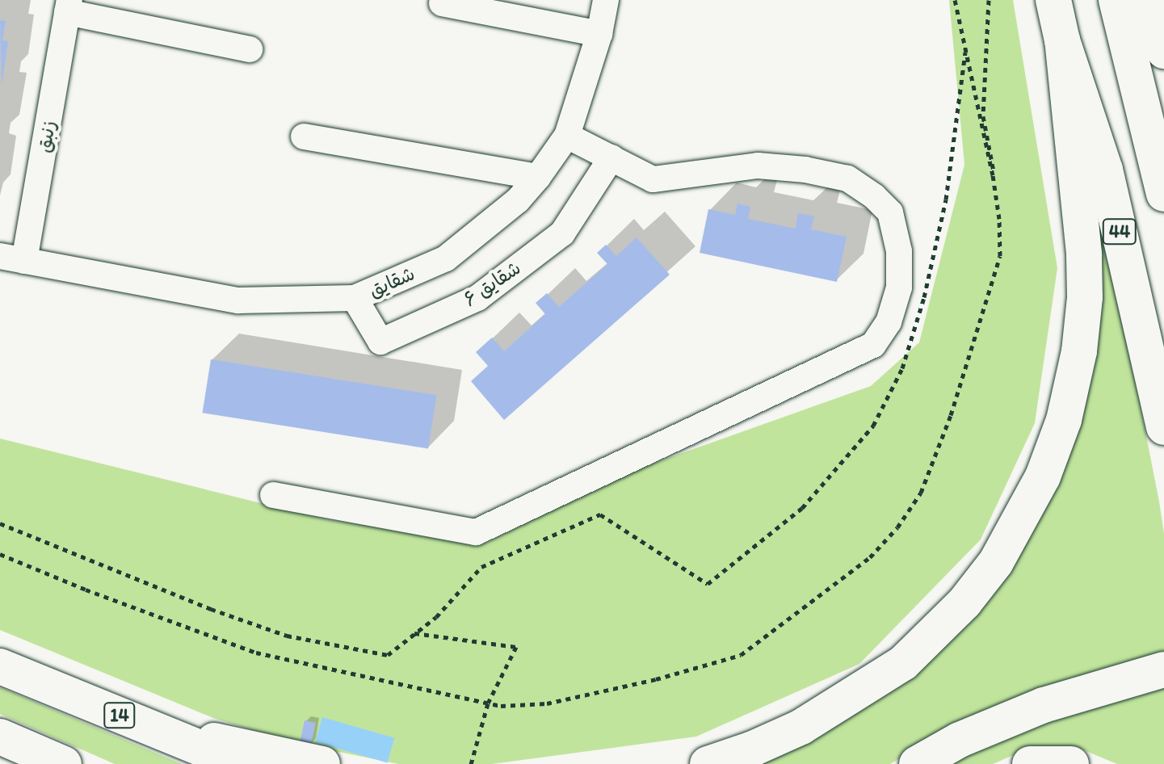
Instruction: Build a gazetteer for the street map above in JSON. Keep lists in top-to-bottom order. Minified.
{"streets":{"highway":["44","14"],"street":["زنبق","شقایق","شقایق ۶"]},"crossings":[["زنبق","شقایق"],["شقایق","شقایق ۶"]]}
